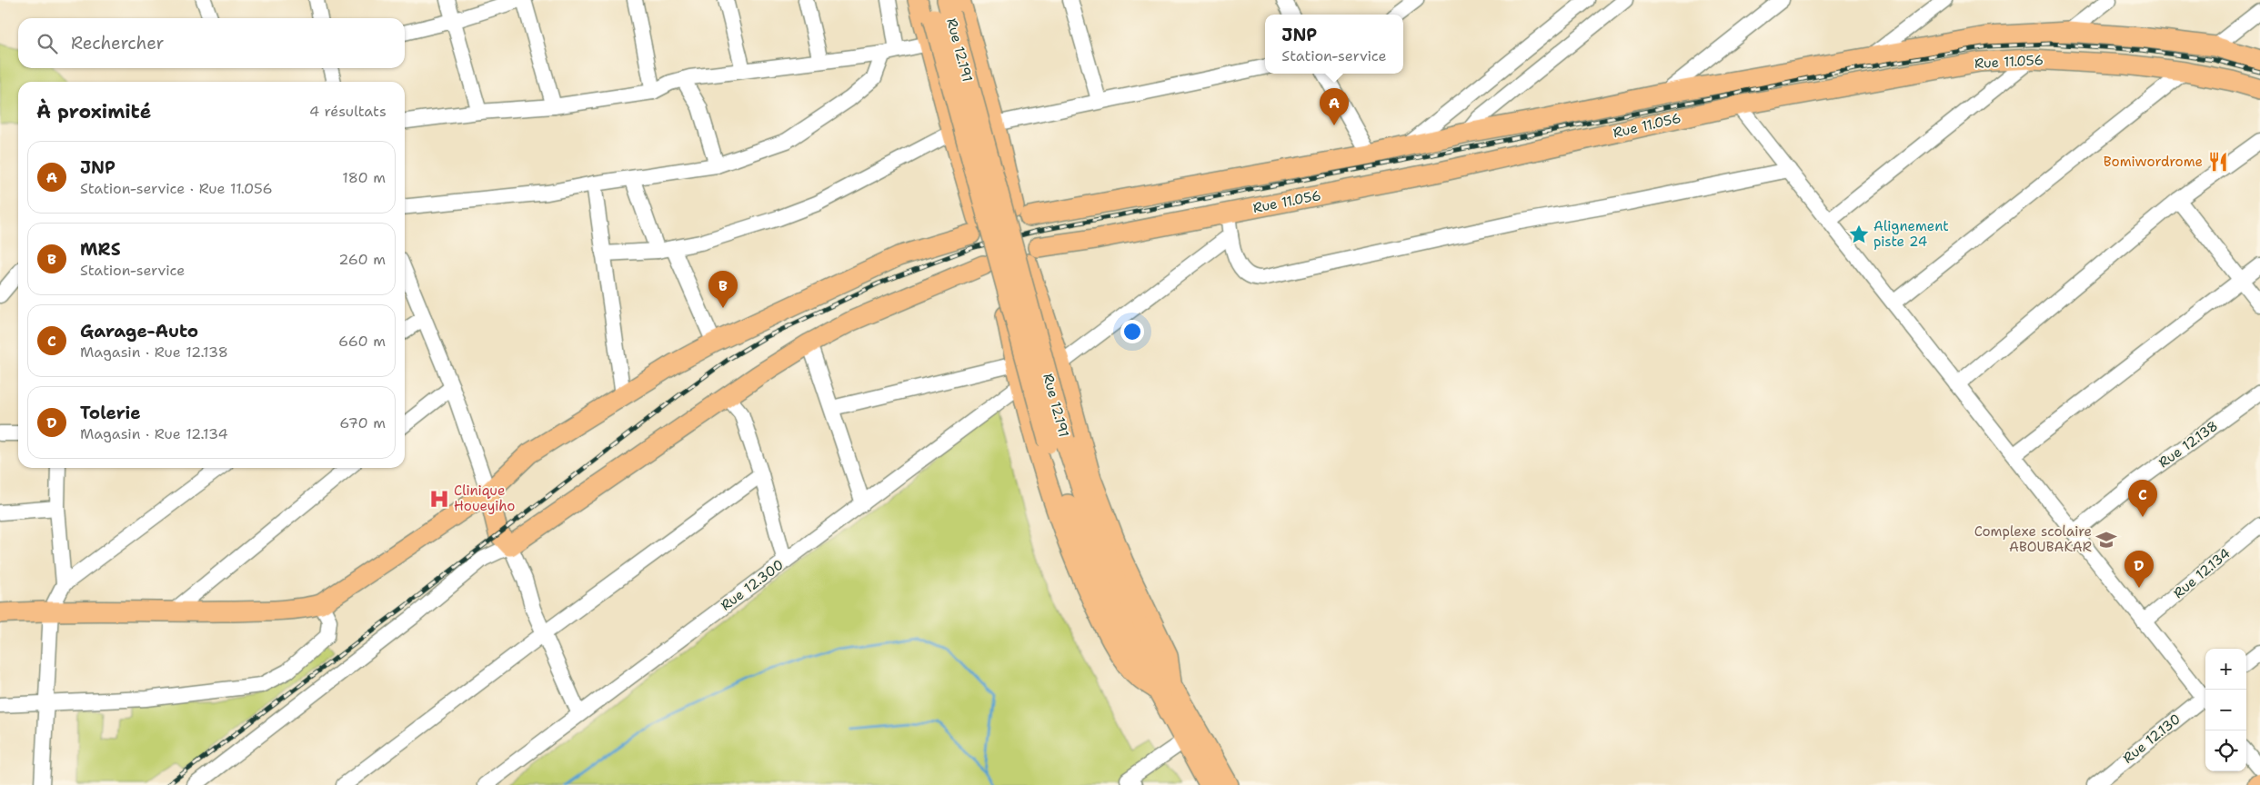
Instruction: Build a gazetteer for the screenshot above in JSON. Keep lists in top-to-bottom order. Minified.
{"streets":{"main road":["Rue 12.191","Rue 11.056"],"street":["Rue 12.138","Rue 12.134","Rue 12.300","Rue 12.130"]},"places":{"restaurant":["Bomiwordrome"],"place":["Alignement piste 24"],"hospital":["Clinique Houeyiho"],"school or university":["Complexe scolaire ABOUBAKAR"]},"page":{"popup":["JNP","Station-service"],"search":"Rechercher","heading":["À proximité","4 résultats"],"pins":["A","B","C","D"],"list":[{"mark":"A","name":"JNP","note":"Station-service · Rue 11.056","value":"180 m"},{"mark":"B","name":"MRS","note":"Station-service","value":"260 m"},{"mark":"C","name":"Garage-Auto","note":"Magasin · Rue 12.138","value":"660 m"},{"mark":"D","name":"Tolerie","note":"Magasin · Rue 12.134","value":"670 m"}],"map_buttons":["+","−"]}}
